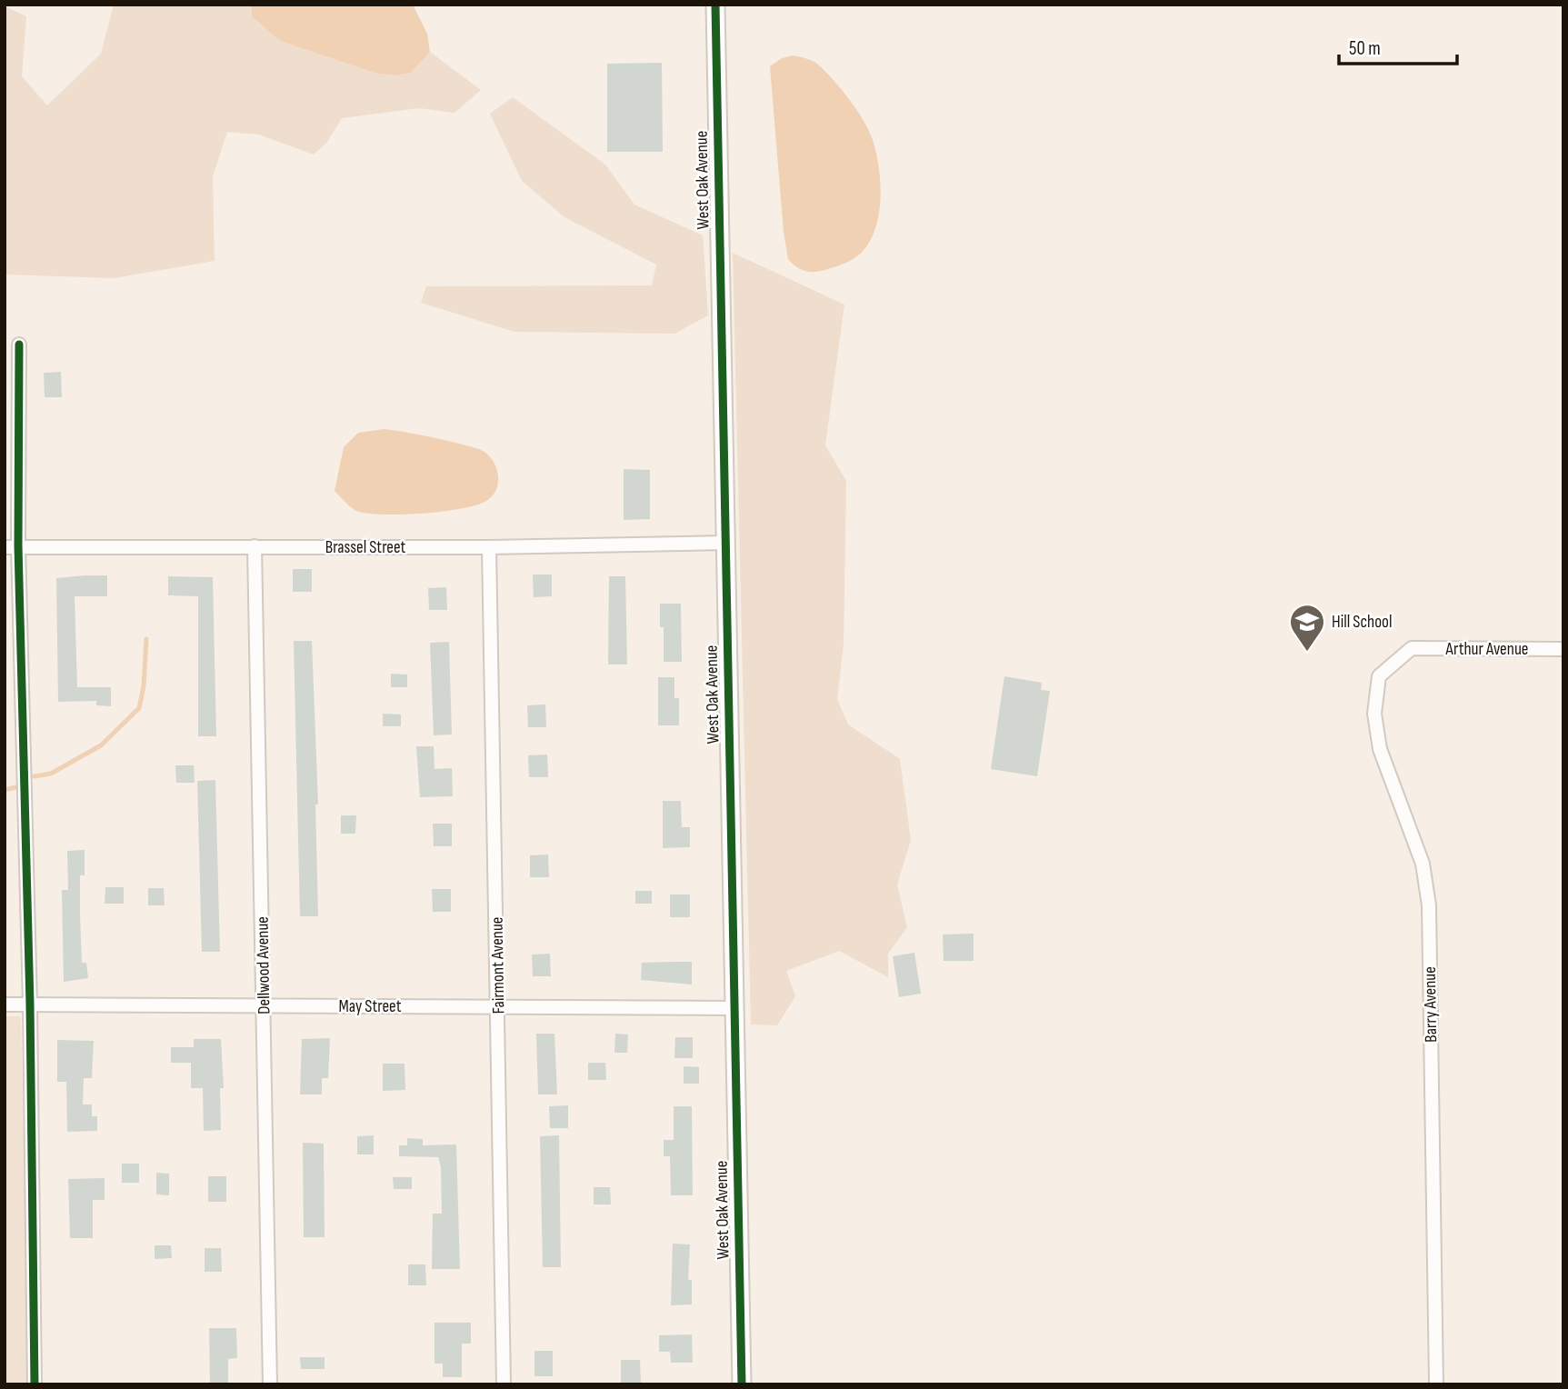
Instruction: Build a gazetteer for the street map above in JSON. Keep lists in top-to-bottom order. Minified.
{"streets":{"street":["West Oak Avenue","Brassel Street","Arthur Avenue","Dellwood Avenue","Fairmont Avenue","Barry Avenue","May Street"]},"crossings":[["West Oak Avenue","Brassel Street"],["West Oak Avenue","May Street"],["Brassel Street","Dellwood Avenue"],["Brassel Street","Fairmont Avenue"],["Arthur Avenue","Barry Avenue"],["Dellwood Avenue","May Street"],["Fairmont Avenue","May Street"]],"places":{"school or university":["Hill School"]},"scale_bar":"50 m"}
